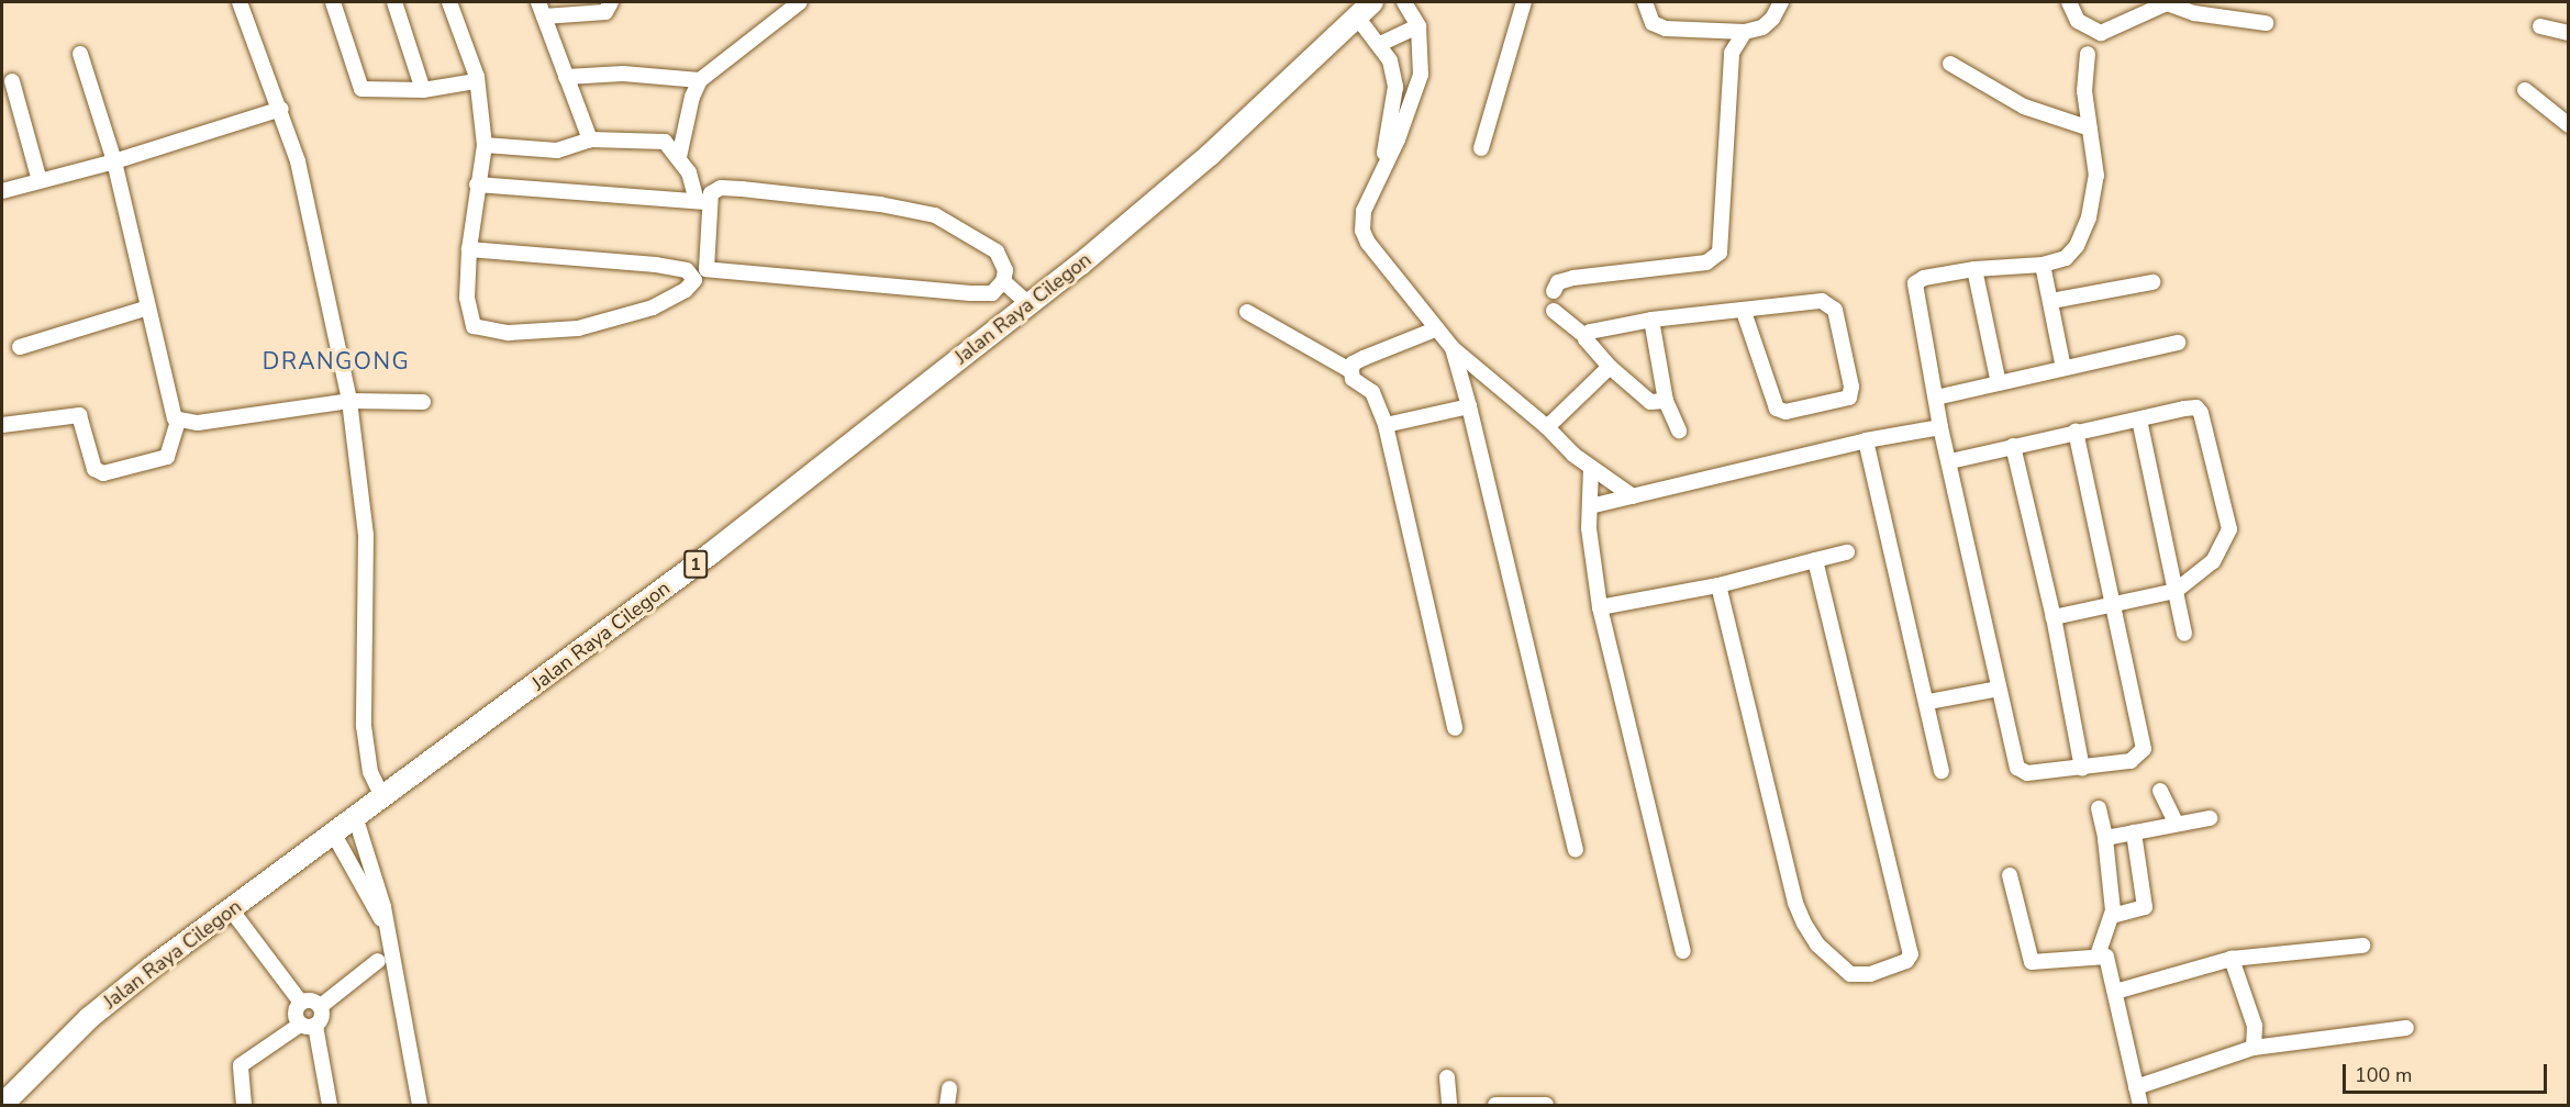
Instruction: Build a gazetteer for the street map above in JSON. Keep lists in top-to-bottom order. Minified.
{"streets":{"highway":["Jalan Raya Cilegon","1"]},"districts":["DRANGONG"],"scale_bar":"100 m"}
